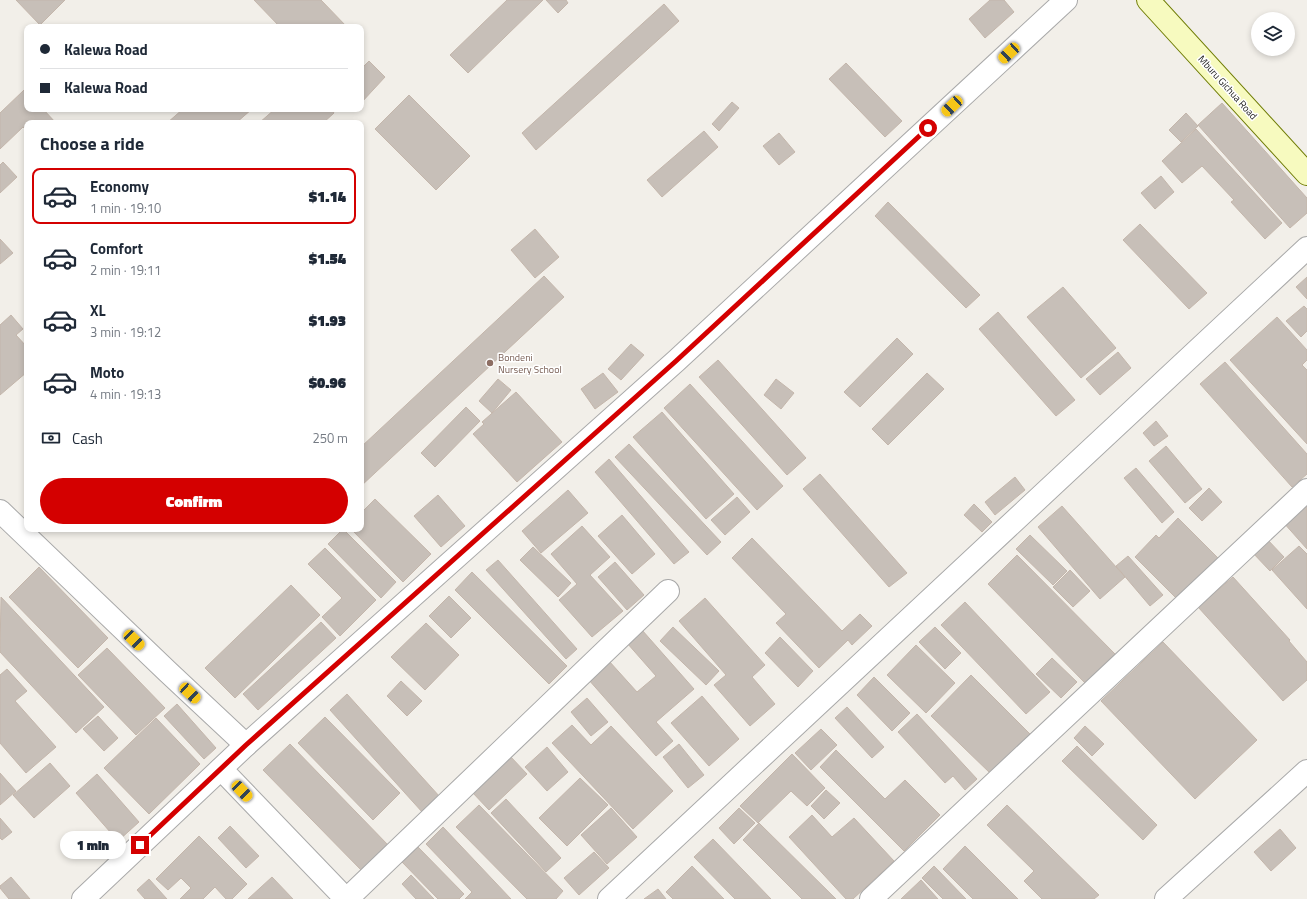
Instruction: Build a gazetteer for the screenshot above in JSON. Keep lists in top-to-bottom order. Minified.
{"streets":{"street":["Mburu Gichua Road"]},"places":["Bondeni Nursery School"],"page":{"banner":["Kalewa Road","Kalewa Road"],"heading":"Choose a ride","list":[{"name":"Economy","note":"1 min · 19:10","value":"$1.14"},{"name":"Comfort","note":"2 min · 19:11","value":"$1.54"},{"name":"XL","note":"3 min · 19:12","value":"$1.93"},{"name":"Moto","note":"4 min · 19:13","value":"$0.96"}],"pay":["Cash","250 m"],"buttons":"Confirm","bubble":"1 min"}}
